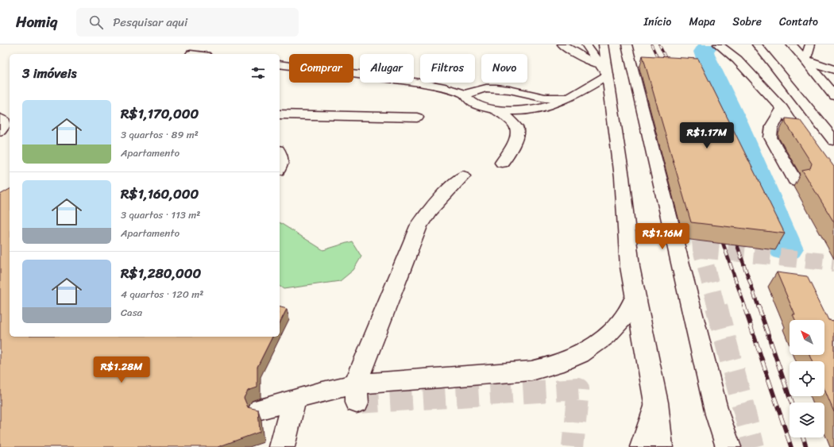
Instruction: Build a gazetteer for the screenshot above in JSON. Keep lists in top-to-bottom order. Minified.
{"north":"top left","page":{"header":"Homiq","search":"Pesquisar aqui","nav":["Início","Mapa","Sobre","Contato"],"chip":["Comprar","Alugar","Filtros","Novo"],"heading":"3 imóveis","list":[{"name":"R$1,170,000","note":"3 quartos · 89 m² · Apartamento"},{"name":"R$1,160,000","note":"3 quartos · 113 m² · Apartamento"},{"name":"R$1,280,000","note":"4 quartos · 120 m² · Casa"}],"price":["R$1.17M","R$1.16M","R$1.28M"]}}
